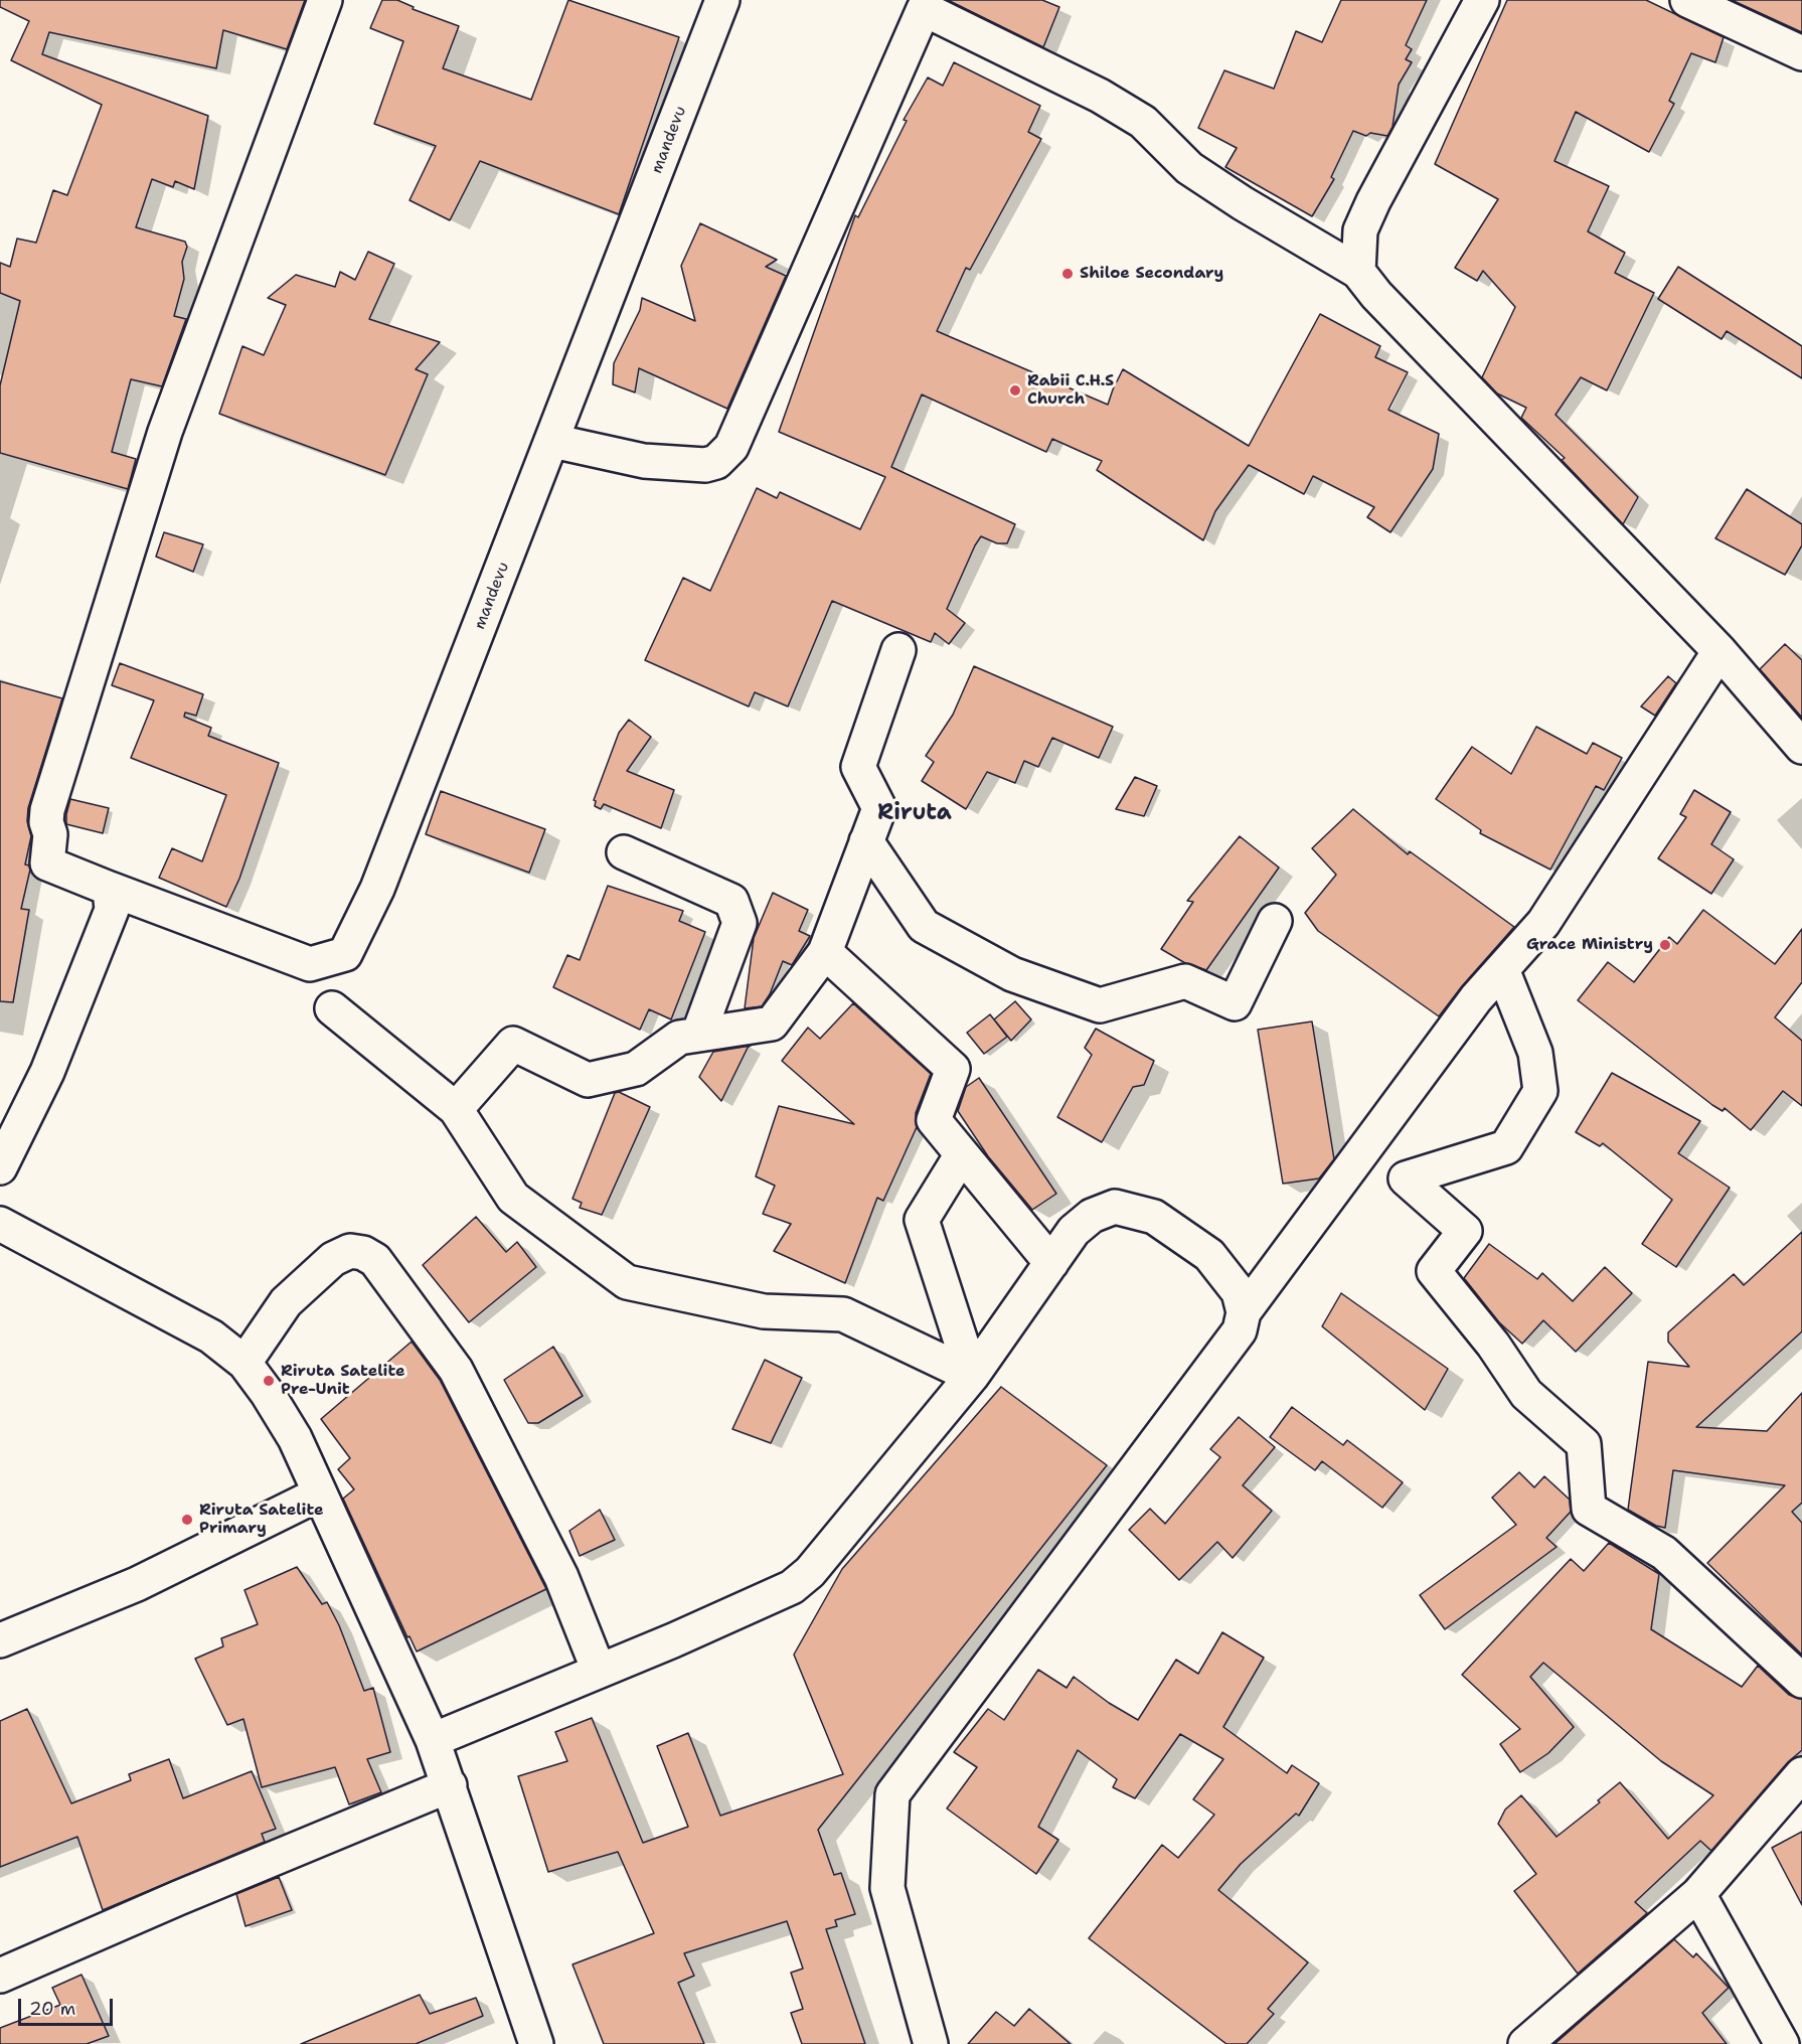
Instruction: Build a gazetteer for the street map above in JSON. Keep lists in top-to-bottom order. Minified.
{"streets":{"street":["mandevu"]},"districts":["Riruta"],"places":["Shiloe Secondary","Rabii C.H.S Church","Grace Ministry","Riruta Satelite Pre-Unit","Riruta Satelite Primary"],"scale_bar":"20 m"}
